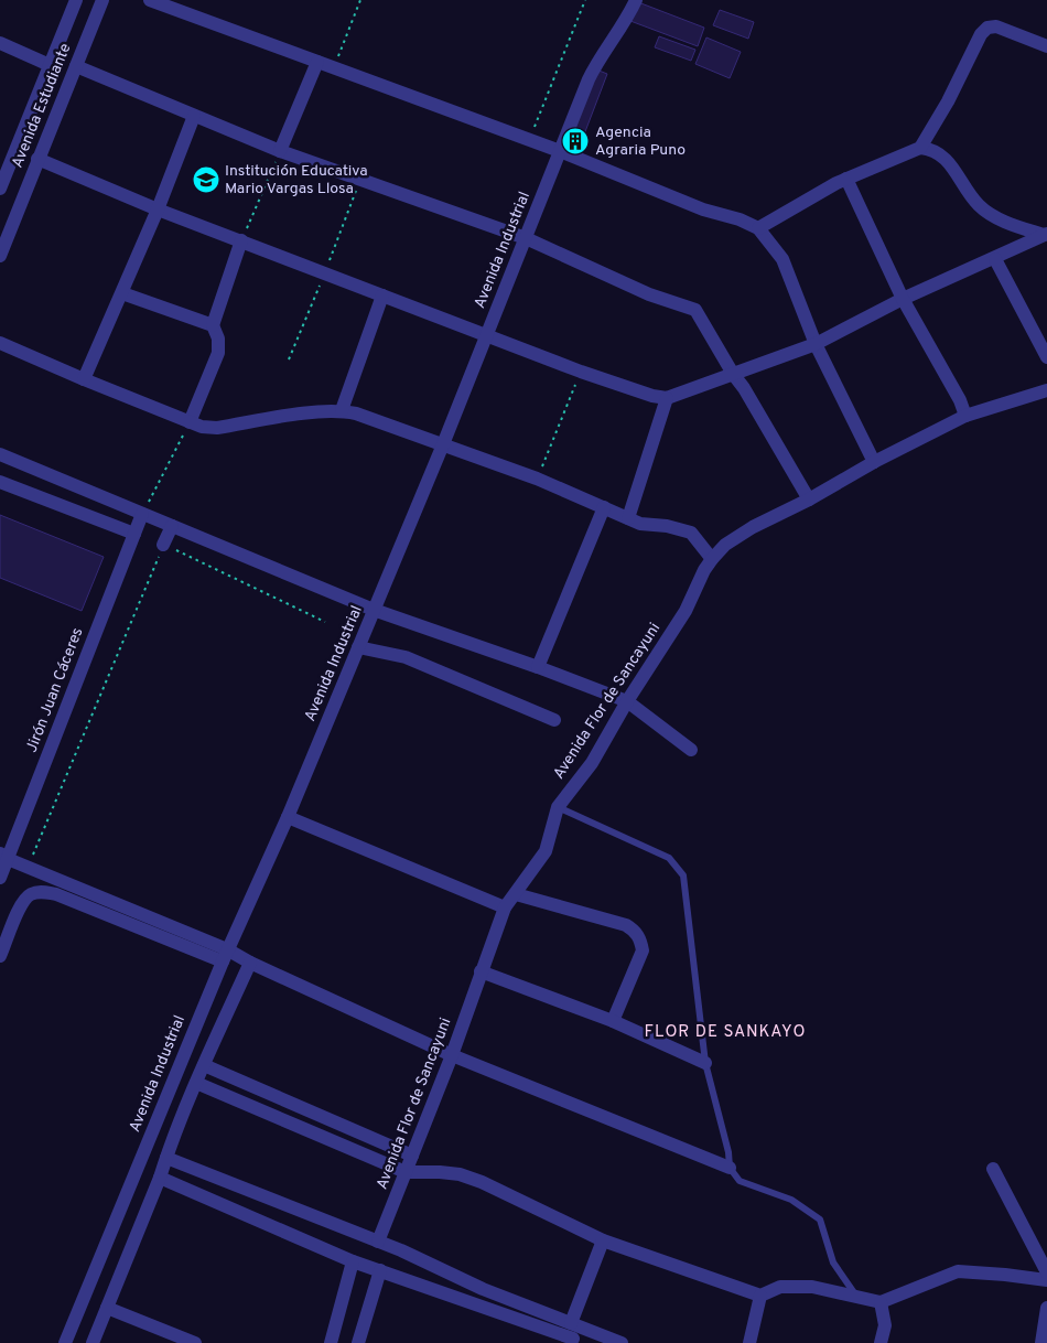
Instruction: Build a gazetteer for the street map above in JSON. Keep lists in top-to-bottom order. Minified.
{"streets":{"street":["Avenida Estudiante","Avenida Industrial","Jirón Juan Cáceres","Avenida Flor de Sancayuni"]},"districts":["FLOR DE SANKAYO"],"places":{"building":["Agencia Agraria Puno"],"school or university":["Institución Educativa Mario Vargas Llosa"]}}
